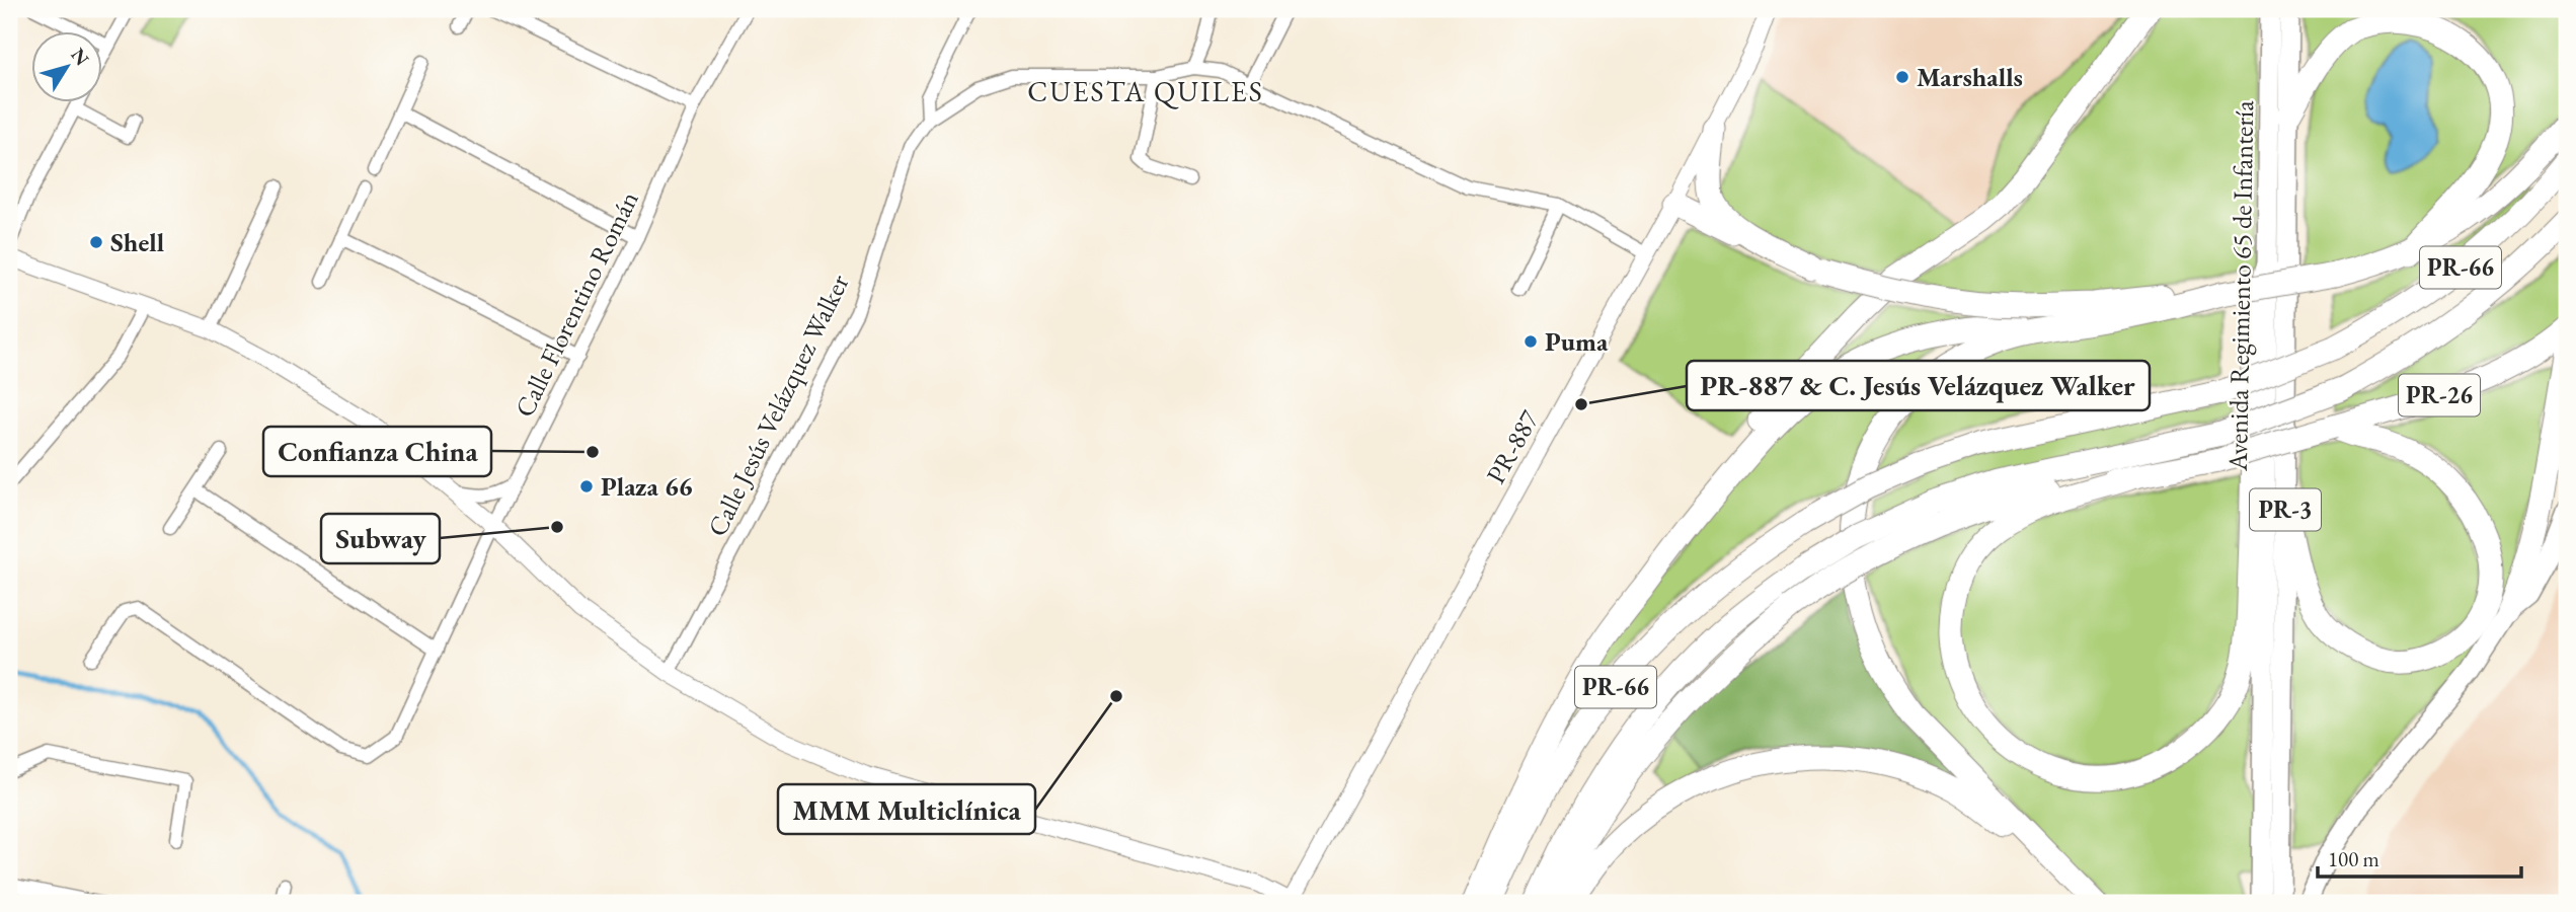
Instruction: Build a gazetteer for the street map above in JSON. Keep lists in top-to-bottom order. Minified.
{"streets":{"highway":["PR-66","PR-26"],"main road":["Avenida Regimiento 65 de Infantería","PR-3"],"street":["Calle Florentino Román","Calle Jesús Velázquez Walker","PR-887"]},"crossings":[["Calle Jesús Velázquez Walker","PR-887"]],"districts":["CUESTA QUILES"],"places":["Marshalls","Shell","Puma","PR-887 & C. Jesús Velázquez Walker","Confianza China","Plaza 66","Subway","MMM Multiclínica"],"scale_bar":"100 m","north":"top right"}
